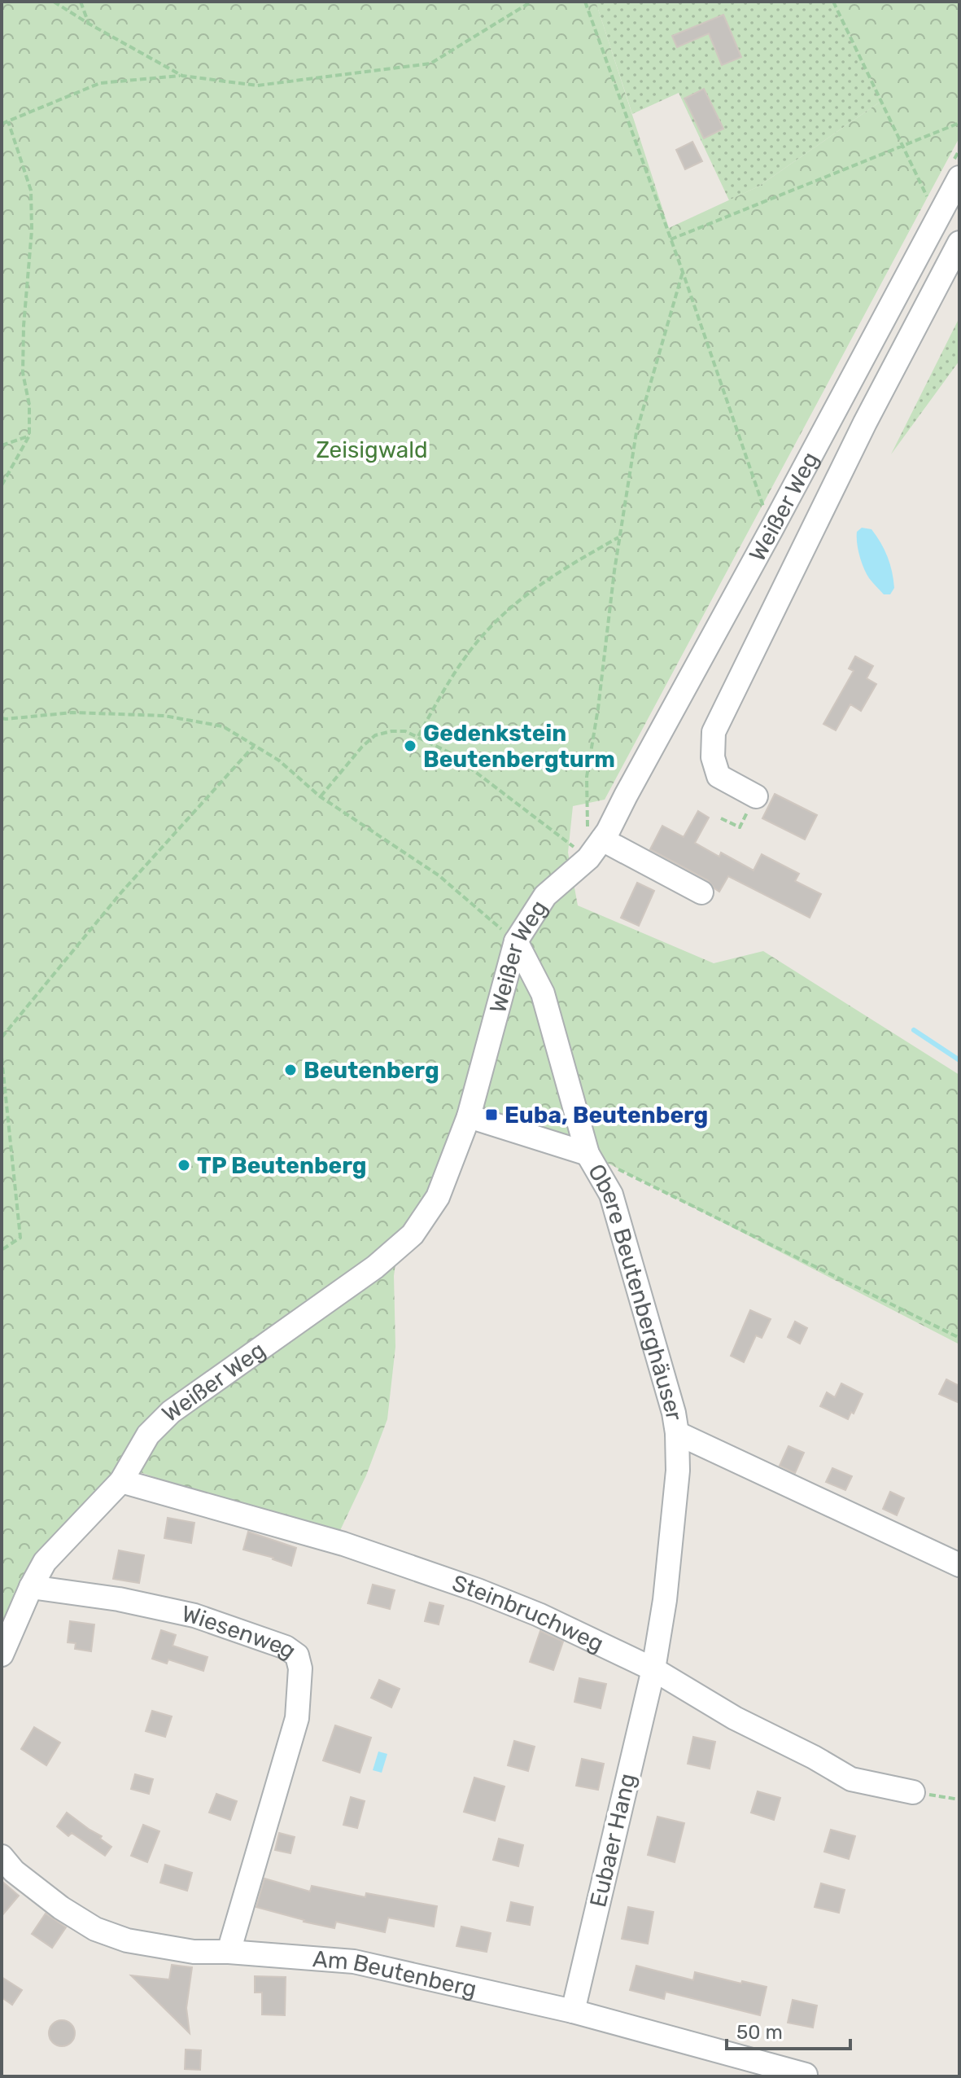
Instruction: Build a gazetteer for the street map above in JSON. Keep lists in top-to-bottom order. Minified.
{"streets":{"street":["Weißer Weg","Obere Beutenberghäuser","Steinbruchweg","Wiesenweg","Eubaer Hang","Am Beutenberg"]},"crossings":[["Weißer Weg","Obere Beutenberghäuser"],["Weißer Weg","Steinbruchweg"],["Weißer Weg","Wiesenweg"],["Obere Beutenberghäuser","Steinbruchweg"],["Obere Beutenberghäuser","Eubaer Hang"],["Steinbruchweg","Eubaer Hang"],["Wiesenweg","Am Beutenberg"],["Eubaer Hang","Am Beutenberg"]],"parks":["Zeisigwald"],"places":{"other":["Gedenkstein Beutenbergturm","Beutenberg","TP Beutenberg"],"transit":["Euba, Beutenberg"]},"scale_bar":"50 m"}
